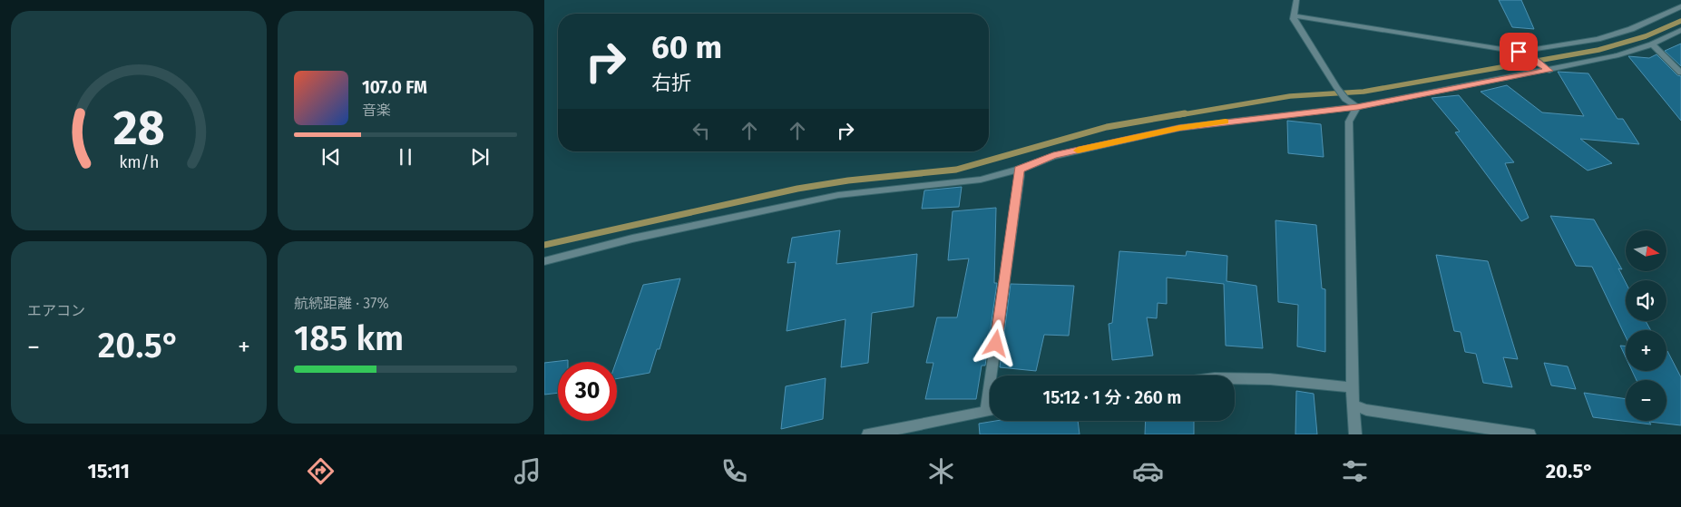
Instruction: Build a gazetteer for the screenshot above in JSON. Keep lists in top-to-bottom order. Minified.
{"north":"right","page":{"turn":["60 m","右折"],"song":["107.0 FM","音楽"],"map_buttons":["+","−"],"tile":["エアコン",["航続距離 · 37%","185 km"]],"heat":["−","20.5°","+"],"limit":"30","trip":"15:12 · 1 分 · 260 m","tabs":["15:11","20.5°"],"gauge":["28","km/h"]}}
